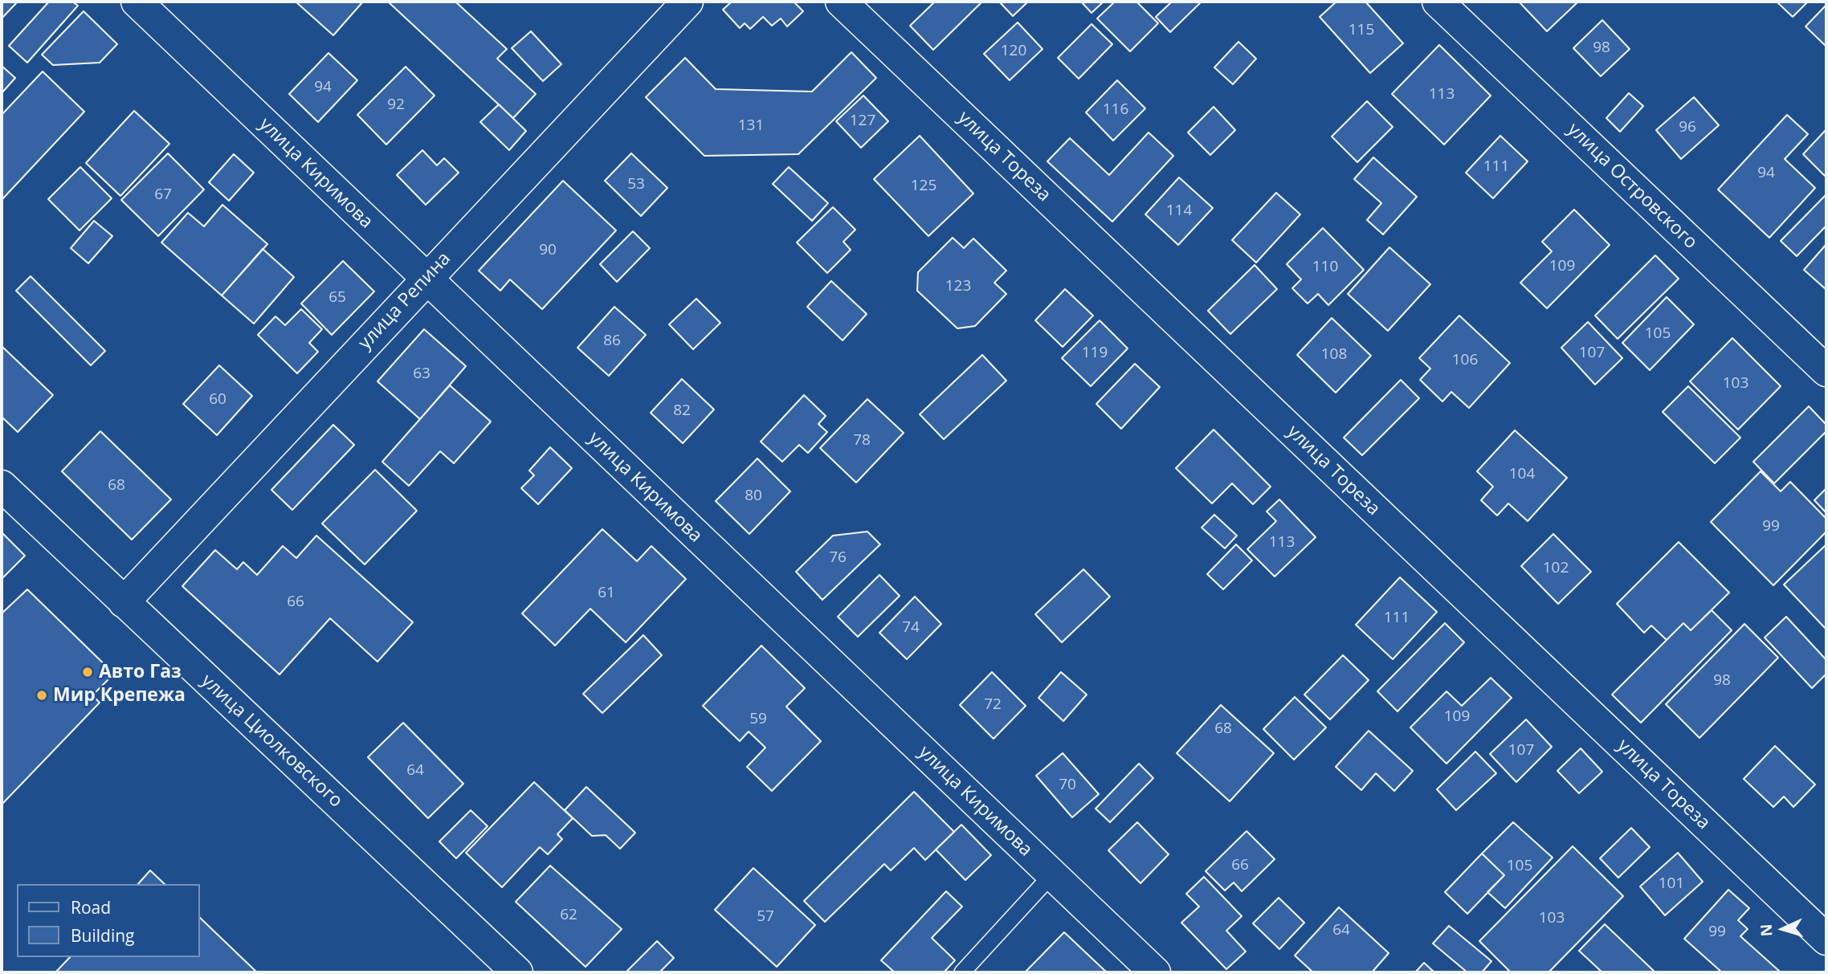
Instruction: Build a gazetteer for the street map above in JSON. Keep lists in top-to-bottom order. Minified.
{"streets":{"street":["улица Тореза","улица Киримова","улица Островского","улица Репина","улица Циолковского"]},"crossings":[["улица Киримова","улица Репина"],["улица Репина","улица Циолковского"]],"places":["Авто Газ","Мир Крепежа"],"house_numbers":["115","98","120","94","113","92","116","127","131","96","111","94","53","125","67","114","90","109","110","123","65","105","86","119","107","108","106","63","103","60","82","78","104","68","80","99","113","76","102","61","66","111","74","98","72","109","59","68","107","64","70","66","105","101","62","57","103","64","99"],"legend":["Road","Building"],"north":"left"}
